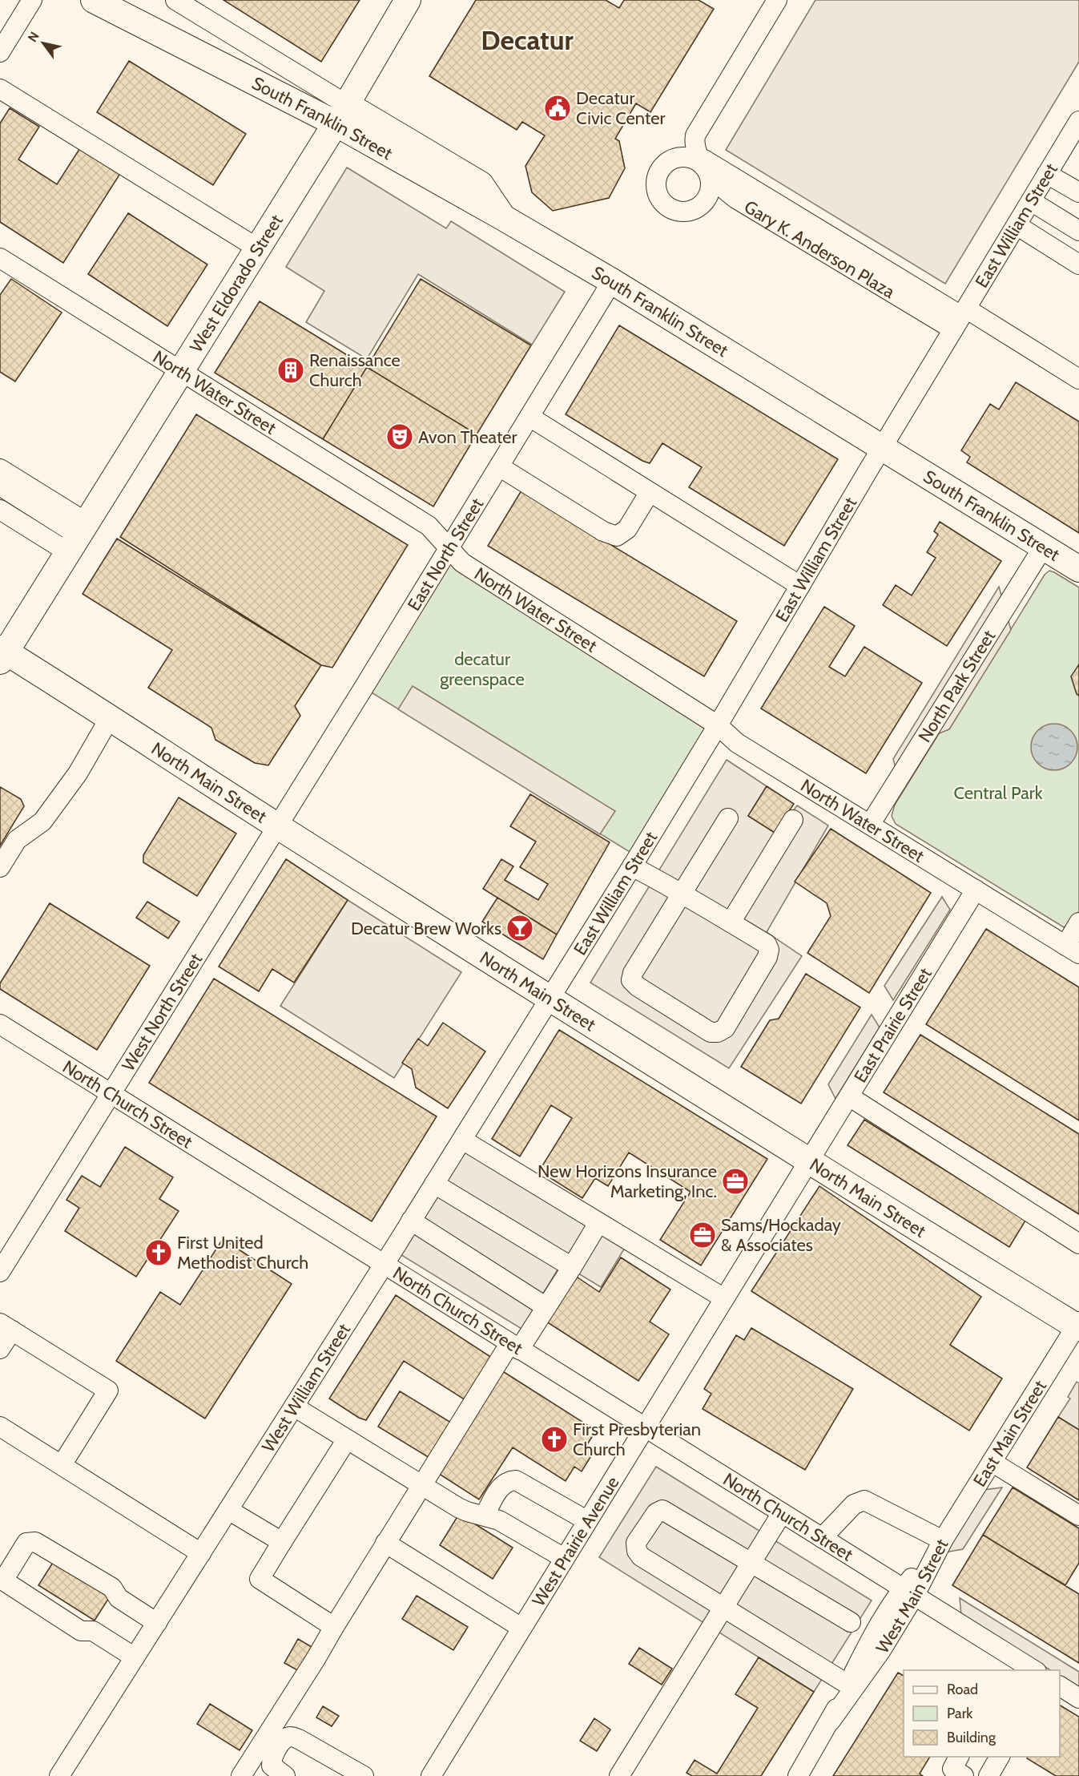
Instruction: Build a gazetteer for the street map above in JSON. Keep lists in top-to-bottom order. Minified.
{"streets":{"main road":["South Franklin Street","West Eldorado Street","North Main Street"],"street":["East William Street","Gary K. Anderson Plaza","North Water Street","East North Street","North Park Street","West North Street","East Prairie Street","North Church Street","West William Street","East Main Street","West Prairie Avenue","West Main Street"]},"crossings":[["South Franklin Street","East William Street"],["South Franklin Street","West Eldorado Street"],["South Franklin Street","East North Street"],["South Franklin Street","North Park Street"],["East William Street","Gary K. Anderson Plaza"],["East William Street","North Water Street"],["East William Street","North Main Street"],["East William Street","West William Street"],["West Eldorado Street","North Water Street"],["West Eldorado Street","North Main Street"],["North Water Street","East North Street"],["North Water Street","North Park Street"],["North Water Street","East Prairie Street"],["East North Street","North Main Street"],["East North Street","West North Street"],["North Main Street","West North Street"],["North Main Street","East Prairie Street"],["North Main Street","West William Street"],["North Main Street","East Main Street"],["North Main Street","West Prairie Avenue"],["West North Street","North Church Street"],["East Prairie Street","West Prairie Avenue"],["North Church Street","West William Street"],["North Church Street","West Prairie Avenue"],["North Church Street","West Main Street"],["East Main Street","West Main Street"]],"districts":["Decatur"],"parks":["decatur greenspace","Central Park"],"places":{"public building":["Decatur Civic Center"],"building":["Renaissance Church"],"theatre":["Avon Theater"],"bar":["Decatur Brew Works"],"office":["New Horizons Insurance Marketing, Inc.","Sams/Hockaday & Associates"],"church":["First United Methodist Church","First Presbyterian Church"]},"legend":["Road","Park","Building"],"north":"top left"}
